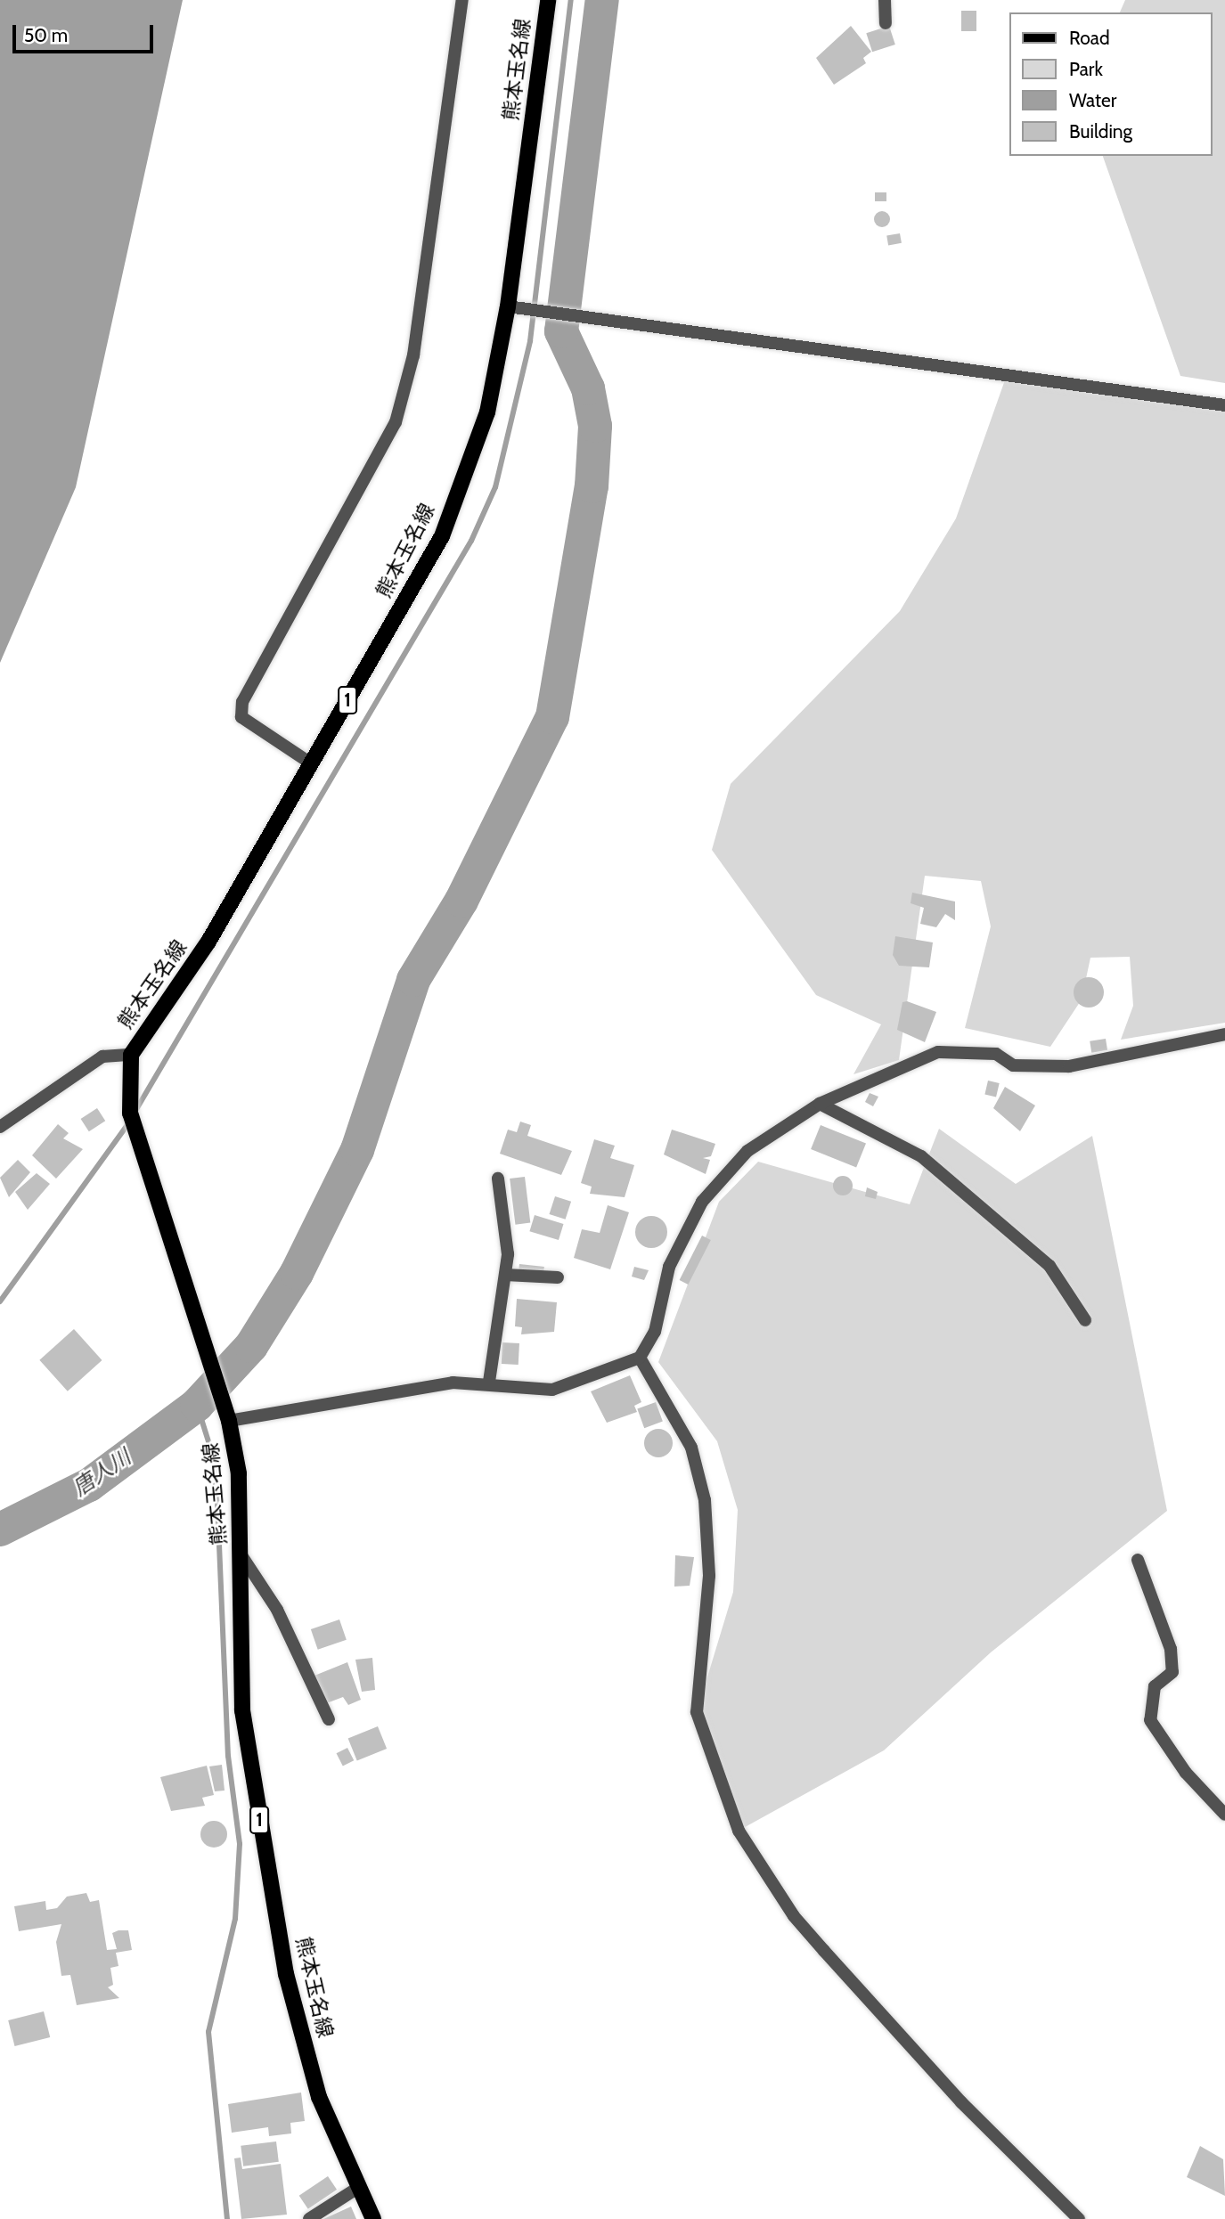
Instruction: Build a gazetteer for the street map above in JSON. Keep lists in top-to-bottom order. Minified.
{"streets":{"main road":["熊本玉名線","1"]},"water":["唐人川"],"legend":["Road","Park","Water","Building"],"scale_bar":"50 m"}
